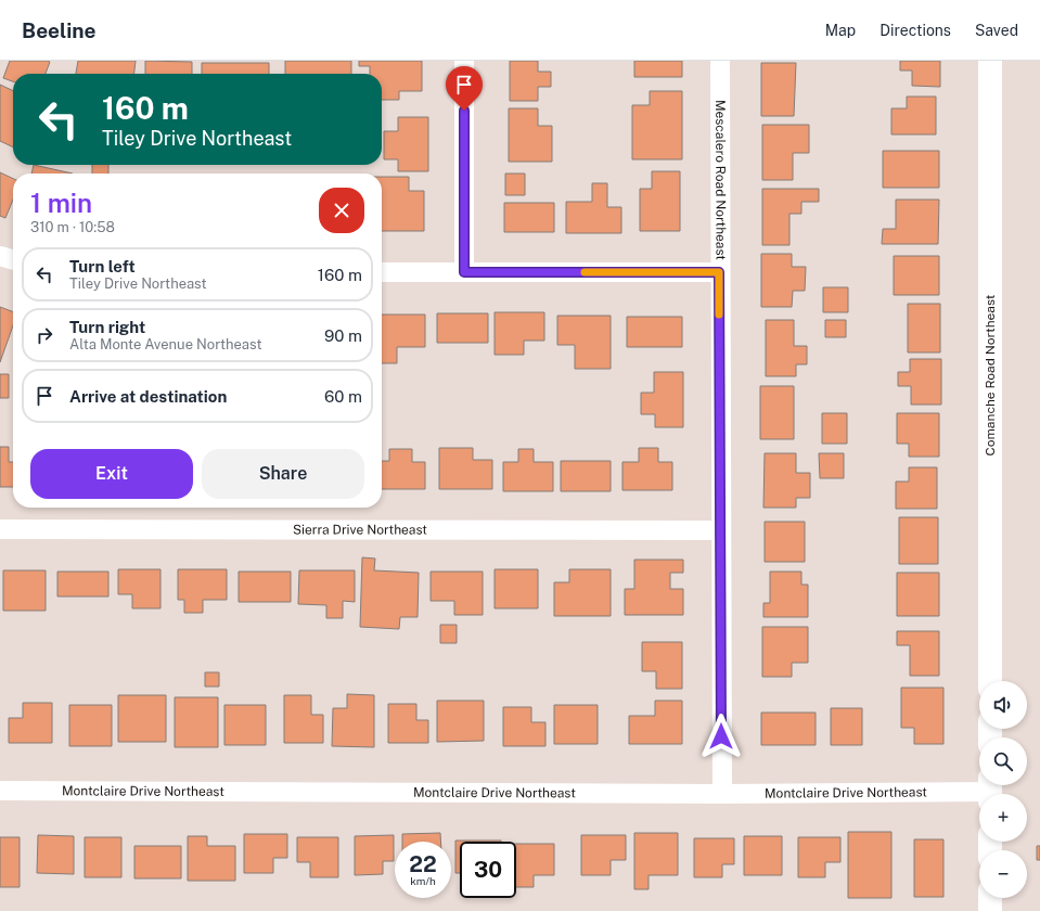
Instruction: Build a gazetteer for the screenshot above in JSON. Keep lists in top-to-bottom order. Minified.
{"streets":{"street":["Mescalero Road Northeast","Comanche Road Northeast","Sierra Drive Northeast","Montclaire Drive Northeast"]},"crossings":[["Mescalero Road Northeast","Sierra Drive Northeast"],["Mescalero Road Northeast","Montclaire Drive Northeast"]],"page":{"header":"Beeline","nav":["Map","Directions","Saved"],"turn":["160 m","Tiley Drive Northeast"],"heading":["1 min","310 m · 10:58"],"list":[{"name":"Turn left","note":"Tiley Drive Northeast","value":"160 m"},{"name":"Turn right","note":"Alta Monte Avenue Northeast","value":"90 m"},{"name":"Arrive at destination","value":"60 m"}],"buttons":["Exit","Share"],"map_buttons":["+","−"],"speed":"22 km/h","limit":"30"}}
